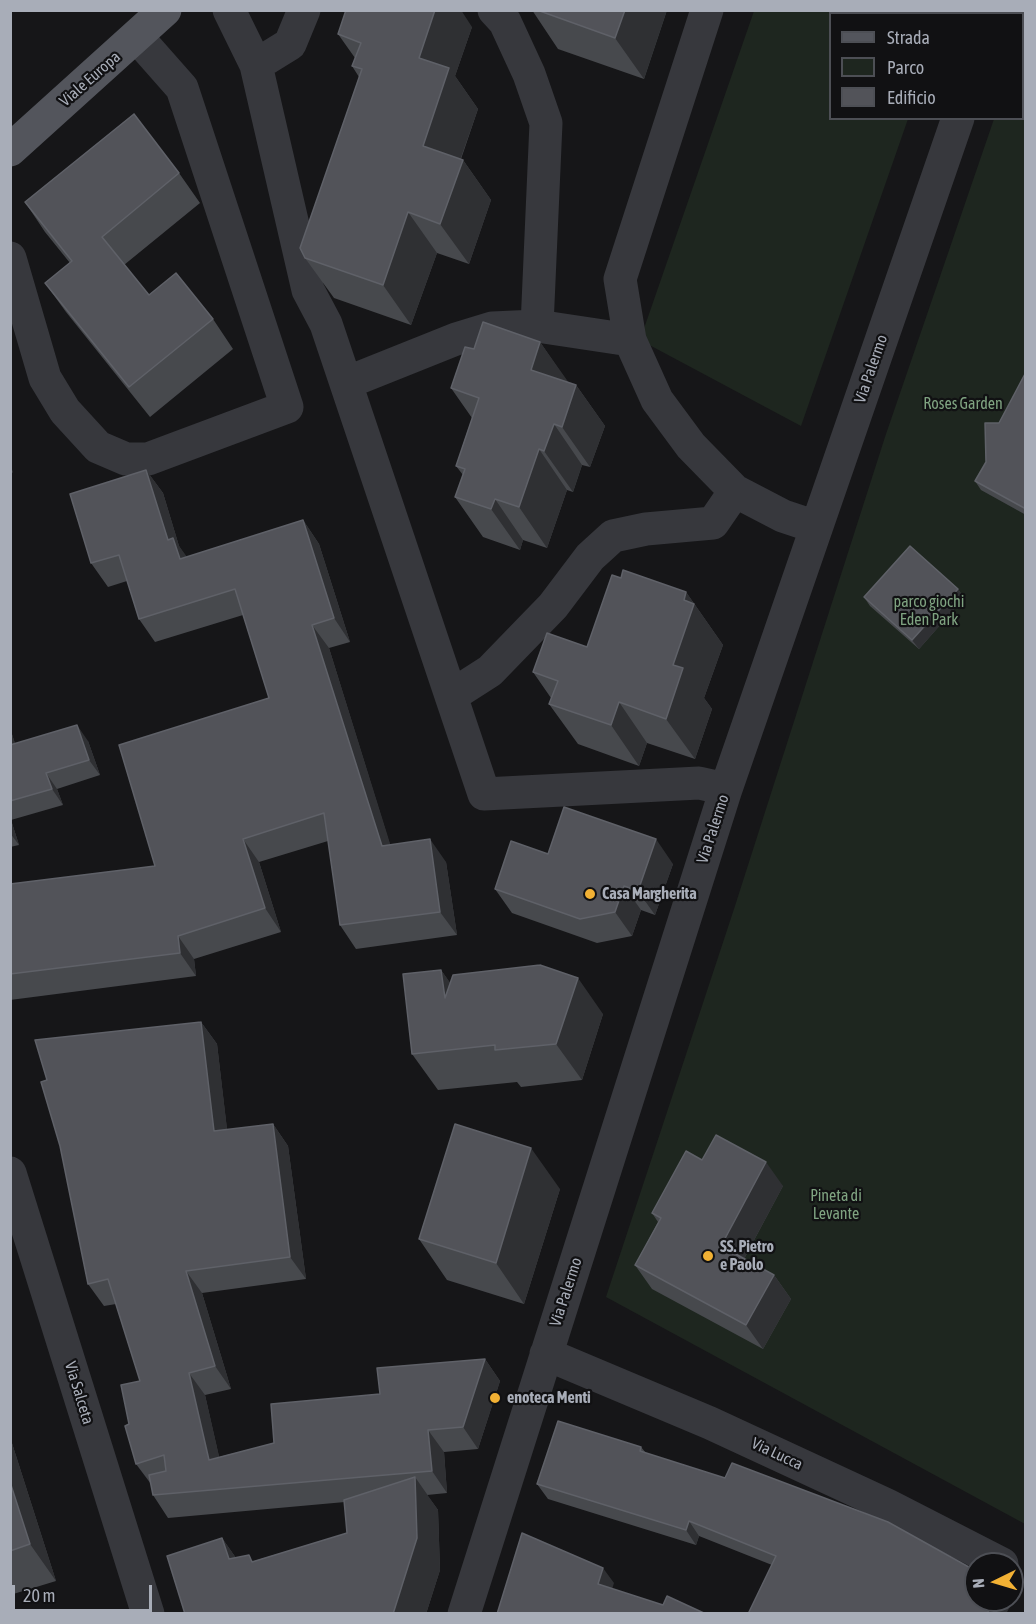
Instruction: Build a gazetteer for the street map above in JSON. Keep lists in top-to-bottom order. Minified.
{"streets":{"main road":["Viale Europa"],"street":["Via Palermo","Via Salceta","Via Lucca"]},"crossings":[["Via Palermo","Via Lucca"]],"parks":["Roses Garden","parco giochi Eden Park","Pineta di Levante"],"places":["Casa Margherita","SS. Pietro e Paolo","enoteca Menti"],"legend":["Strada","Parco","Edificio"],"scale_bar":"20 m","north":"left"}
